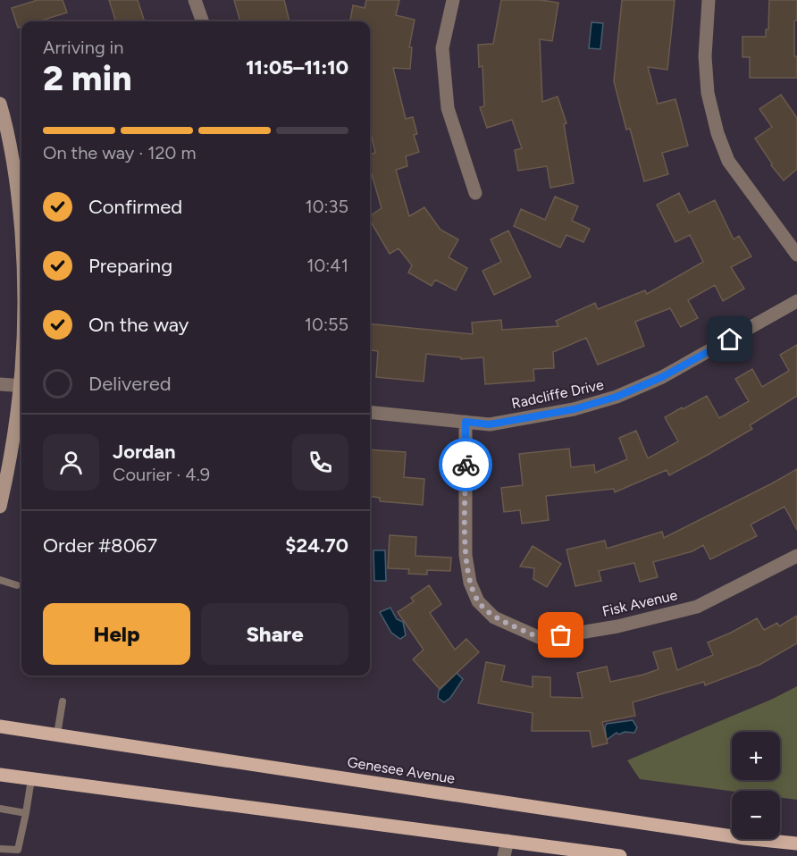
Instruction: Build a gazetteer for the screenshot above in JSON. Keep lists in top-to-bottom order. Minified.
{"streets":{"main road":["Genesee Avenue"],"street":["Radcliffe Drive","Fisk Avenue"]},"crossings":[["Radcliffe Drive","Fisk Avenue"]],"page":{"heading":["2 min","Arriving in","11:05–11:10"],"panel":["Jordan","Courier · 4.9","Order #8067","$24.70"],"bar":"On the way · 120 m","list":[["Confirmed","10:35"],["Preparing","10:41"],["On the way","10:55"],"Delivered"],"buttons":["Help","Share"],"map_buttons":["+","−"]}}
